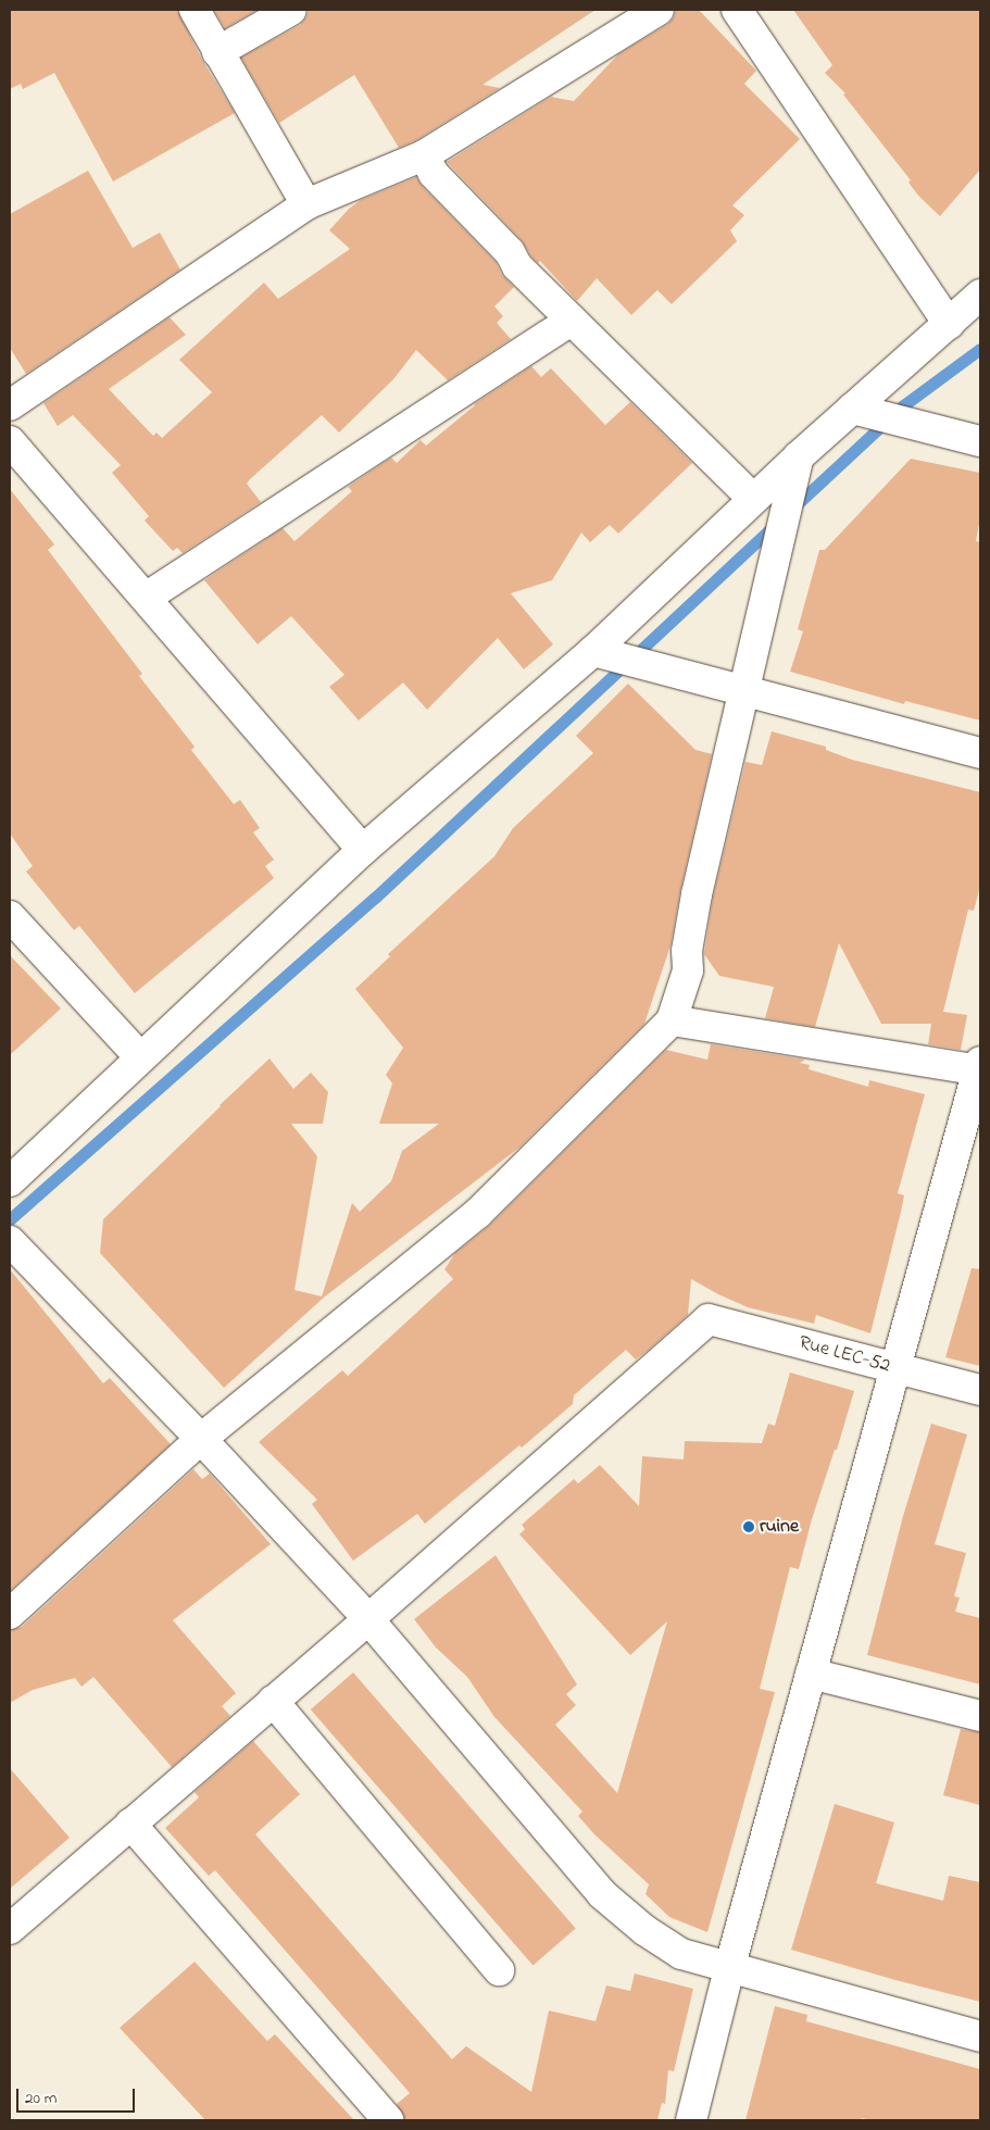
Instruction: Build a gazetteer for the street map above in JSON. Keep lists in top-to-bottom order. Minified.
{"streets":{"street":["Rue LEC-52"]},"places":["ruine"],"scale_bar":"20 m"}
